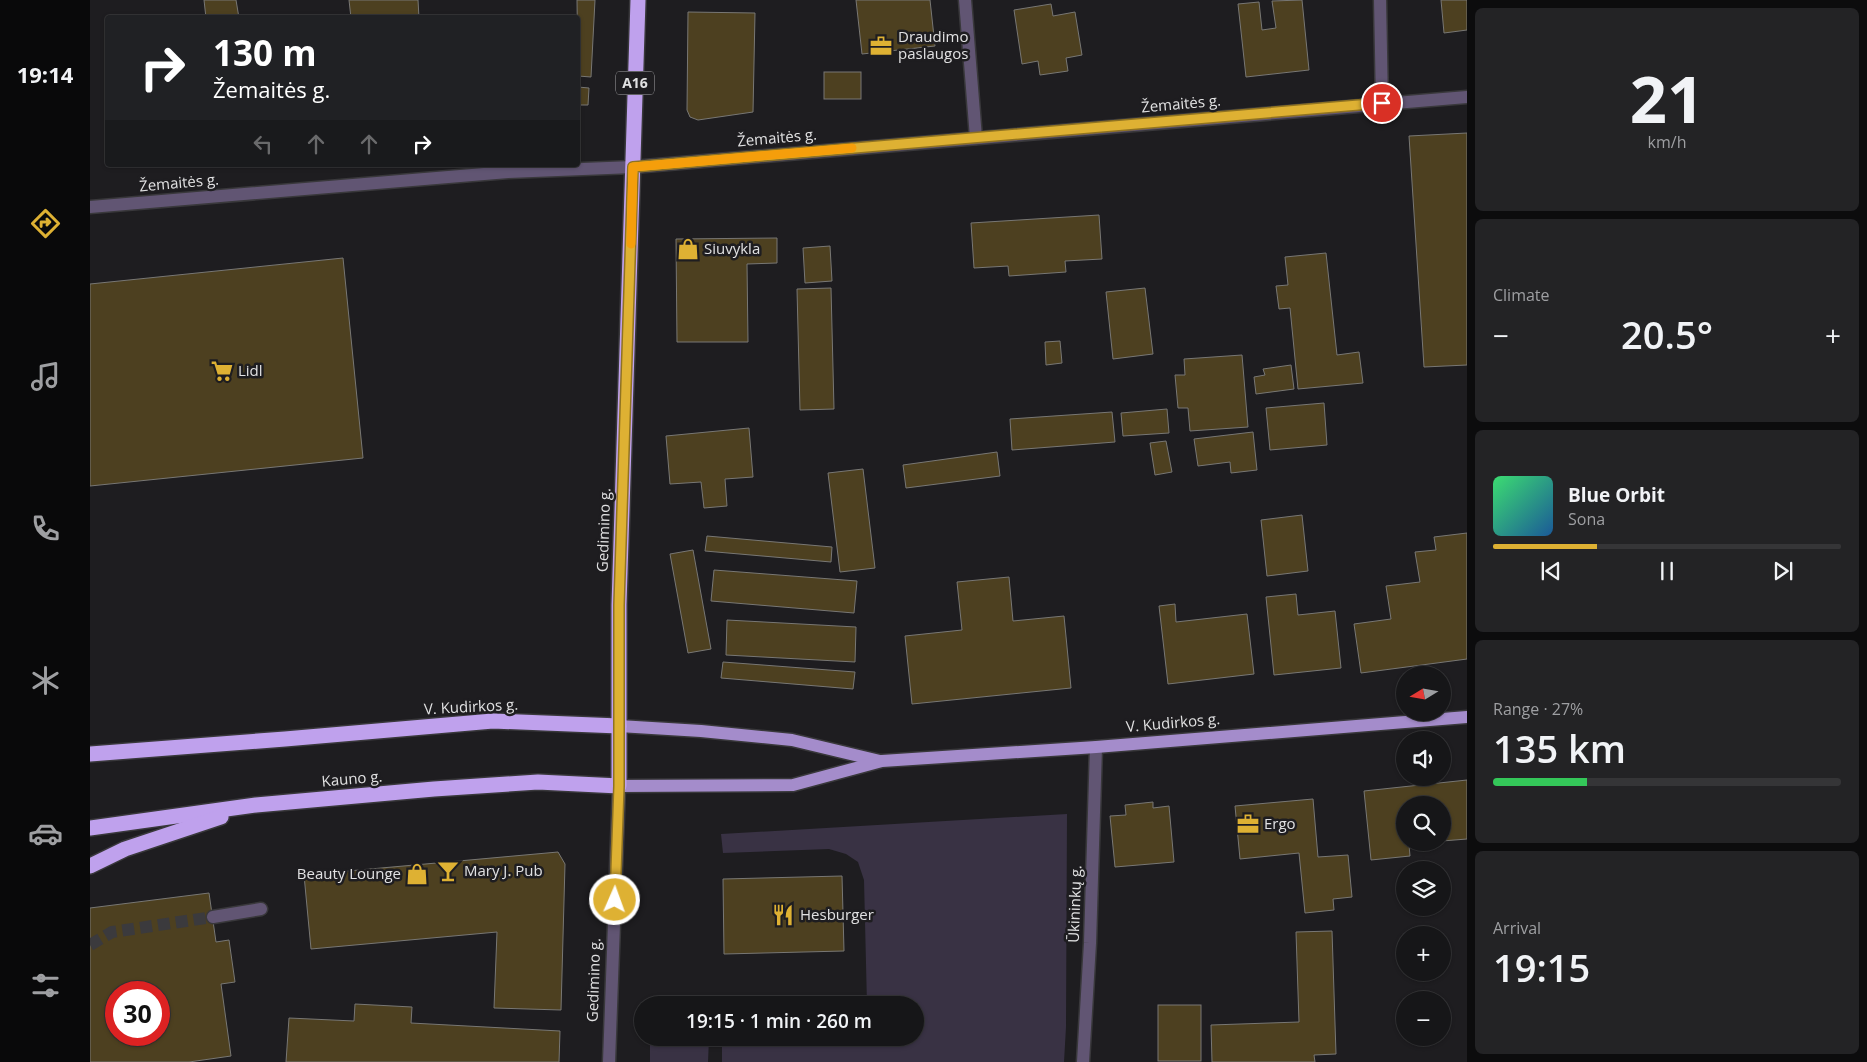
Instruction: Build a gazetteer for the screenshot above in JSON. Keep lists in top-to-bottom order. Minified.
{"streets":{"highway":["A16","Gedimino g.","V. Kudirkos g.","Kauno g."],"street":["Žemaitės g.","Ūkininkų g."]},"crossings":[["Žemaitės g.","Gedimino g."],["Gedimino g.","V. Kudirkos g."],["Gedimino g.","Kauno g."],["V. Kudirkos g.","Kauno g."],["V. Kudirkos g.","Ūkininkų g."]],"places":{"office":["Draudimo paslaugos","Ergo"],"shop":["Siuvykla","Beauty Lounge"],"supermarket":["Lidl"],"bar":["Mary J. Pub"],"restaurant":["Hesburger"]},"north":"left","page":{"tabs":"19:14","tile":[["21","km/h"],"Climate",["Range · 27%","135 km"],["Arrival","19:15"]],"turn":["130 m","Žemaitės g."],"heat":["−","20.5°","+"],"song":["Blue Orbit","Sona"],"map_buttons":["+","−"],"limit":"30","trip":"19:15 · 1 min · 260 m"}}
